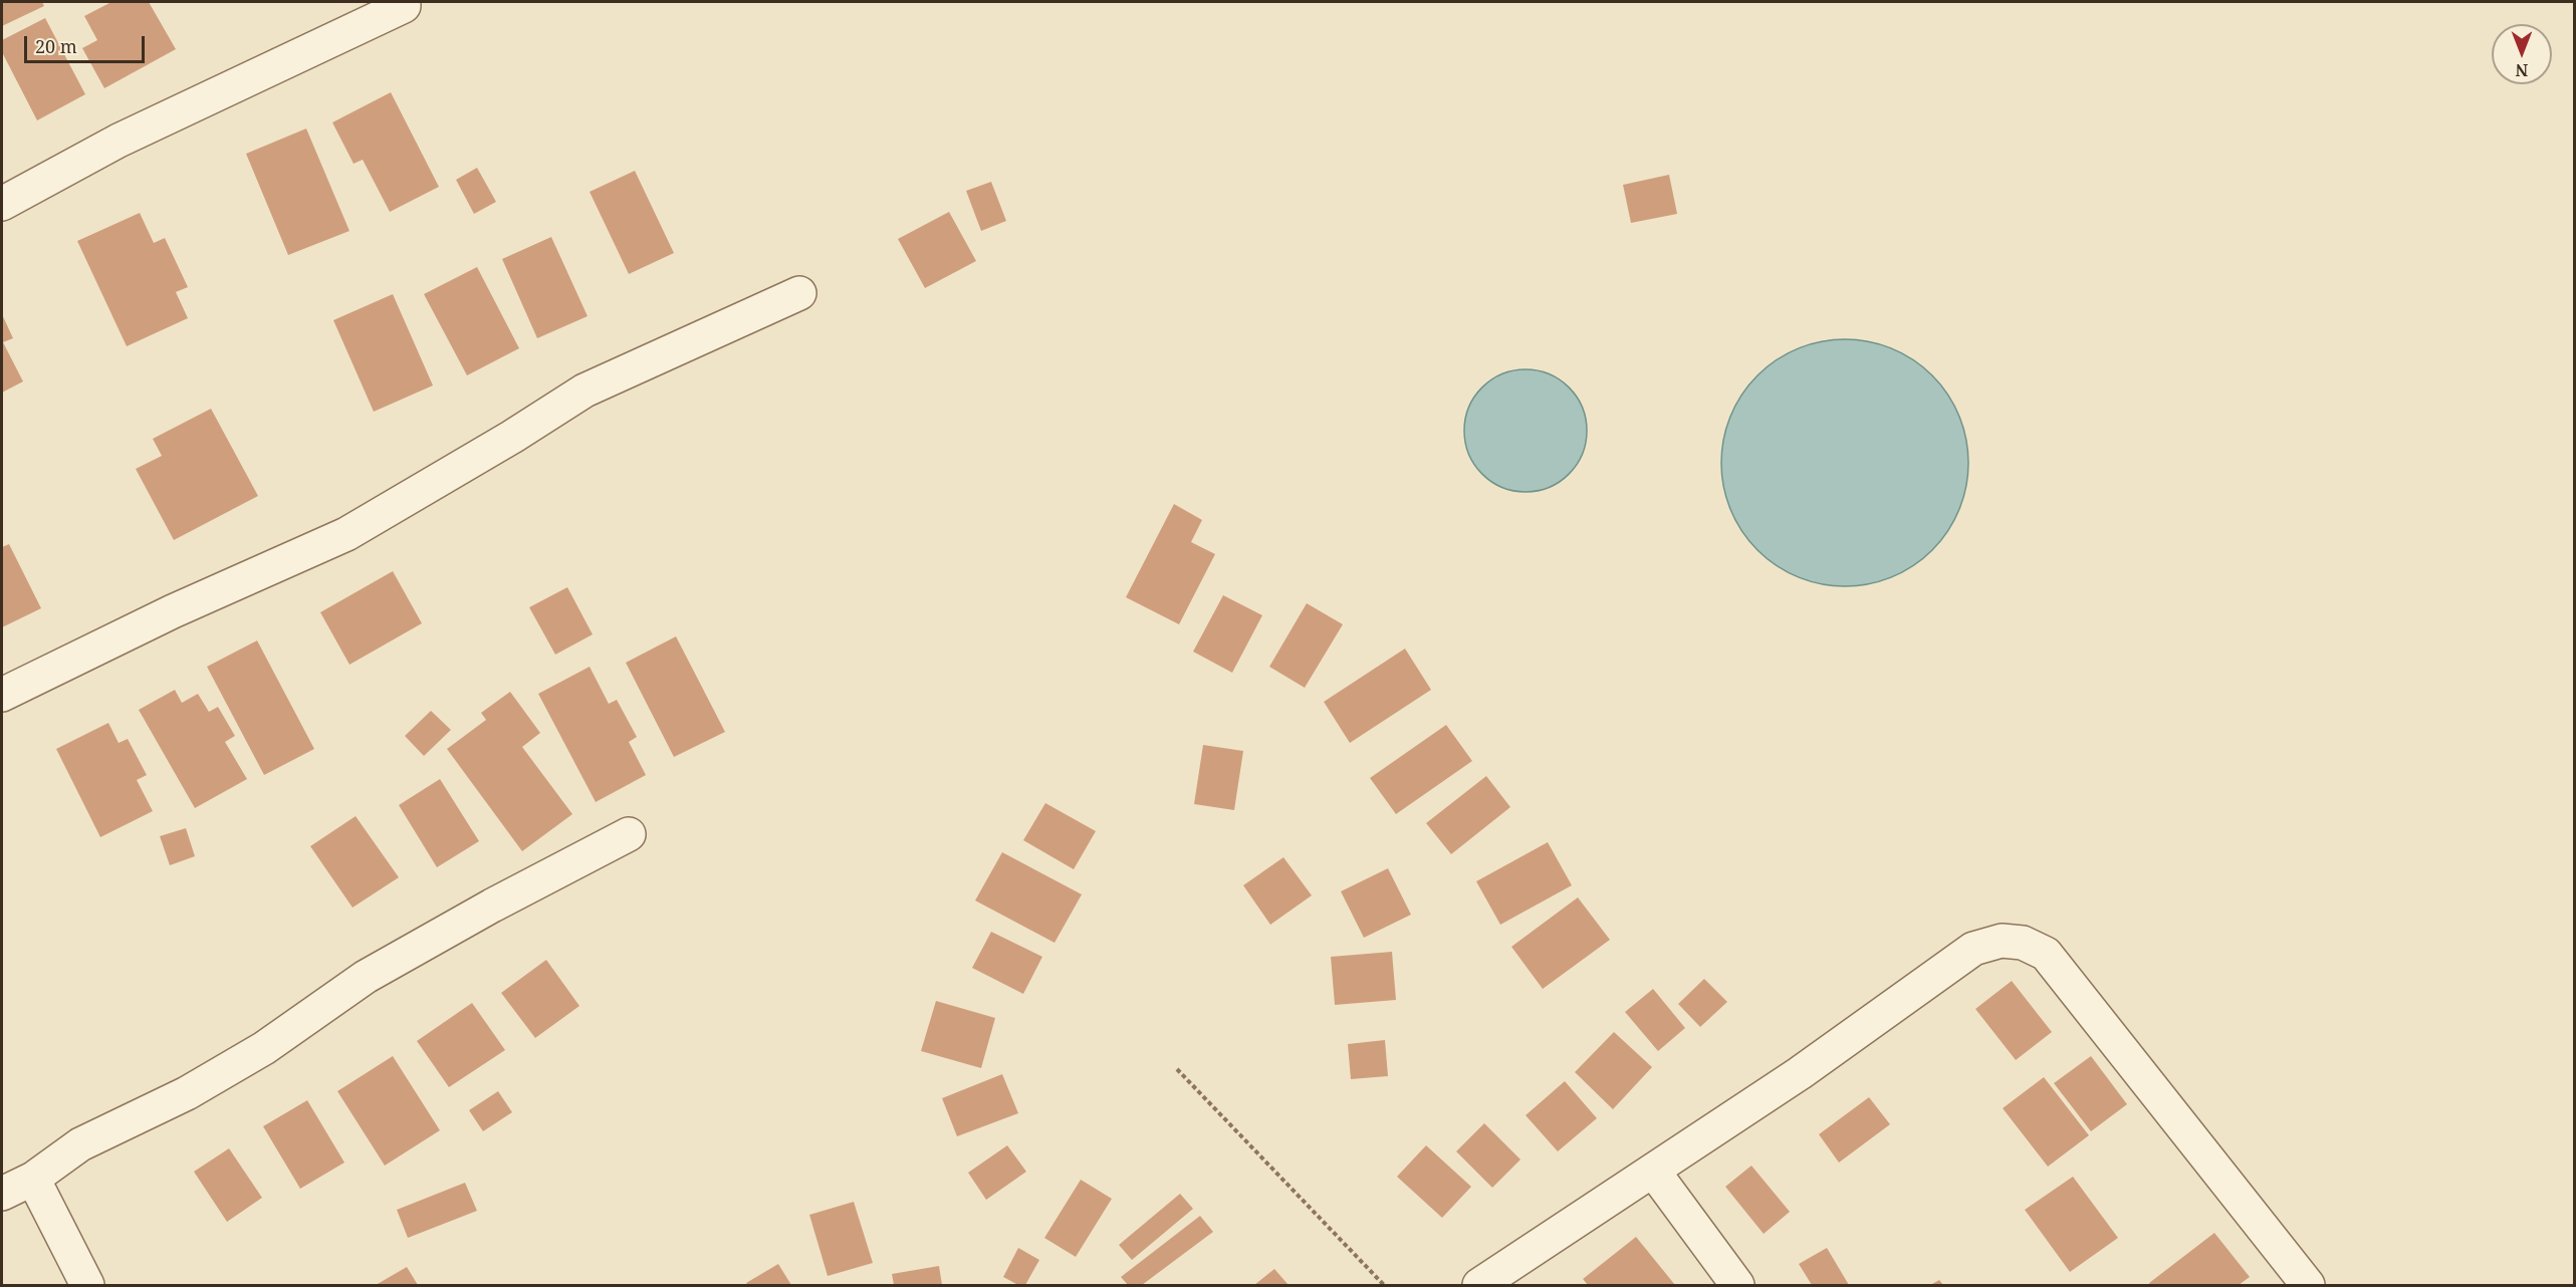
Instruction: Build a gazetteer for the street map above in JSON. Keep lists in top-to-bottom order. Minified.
{"scale_bar":"20 m","north":"bottom"}
